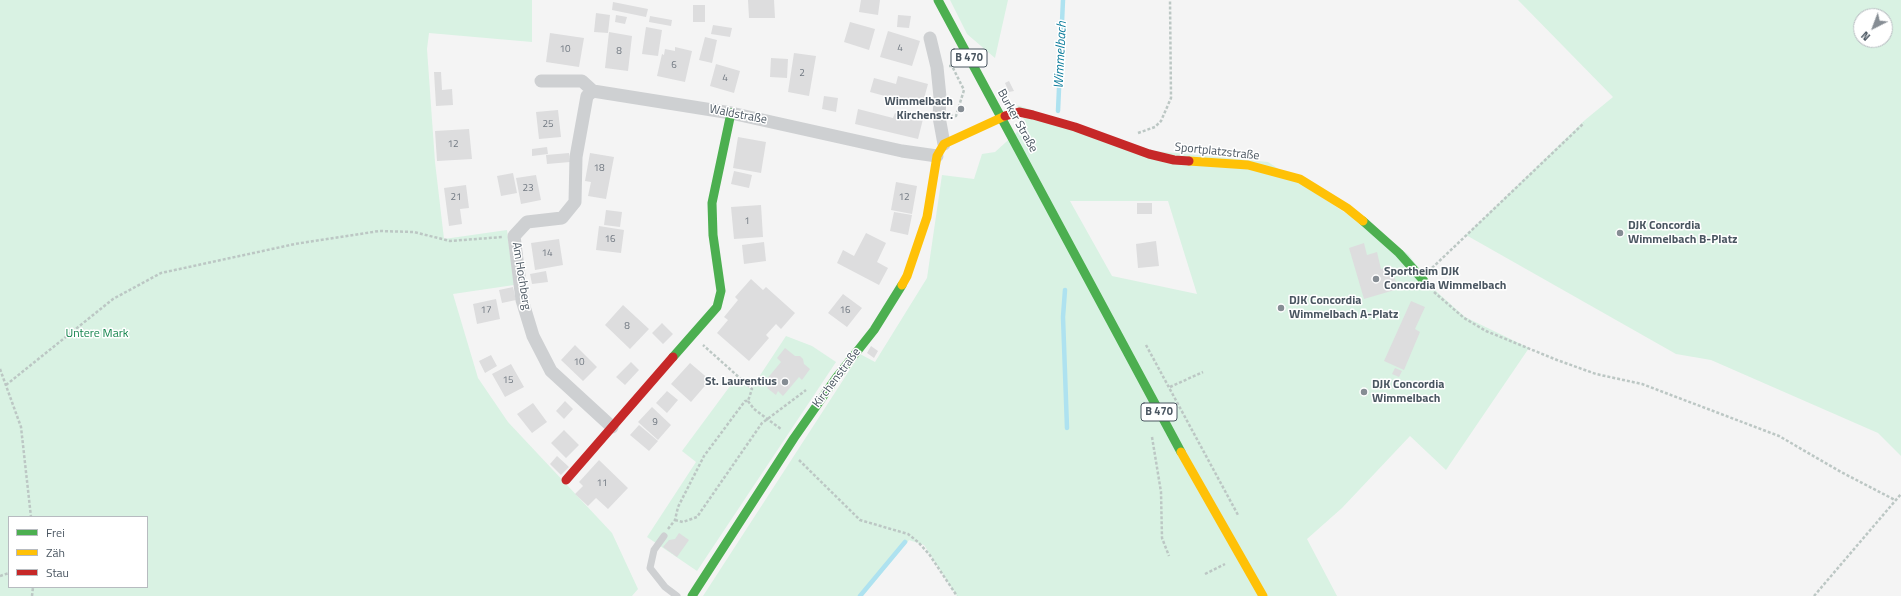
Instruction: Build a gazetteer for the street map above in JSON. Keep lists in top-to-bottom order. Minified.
{"streets":{"street":["B 470","Waldstraße","Burker Straße","Sportplatzstraße","Am Hochberg","Kirchenstraße"]},"crossings":[["B 470","Burker Straße"],["Waldstraße","Am Hochberg"],["Waldstraße","Kirchenstraße"],["Burker Straße","Sportplatzstraße"]],"water":["Wimmelbach"],"parks":["Untere Mark"],"places":["Wimmelbach Kirchenstr.","DJK Concordia Wimmelbach B-Platz","Sportheim DJK Concordia Wimmelbach","DJK Concordia Wimmelbach A-Platz","St. Laurentius","DJK Concordia Wimmelbach"],"house_numbers":["4","10","8","6","2","4","25","12","18","23","21","12","1","16","14","17","16","8","10","15","9","11"],"legend":["Frei","Zäh","Stau"],"north":"bottom left"}
